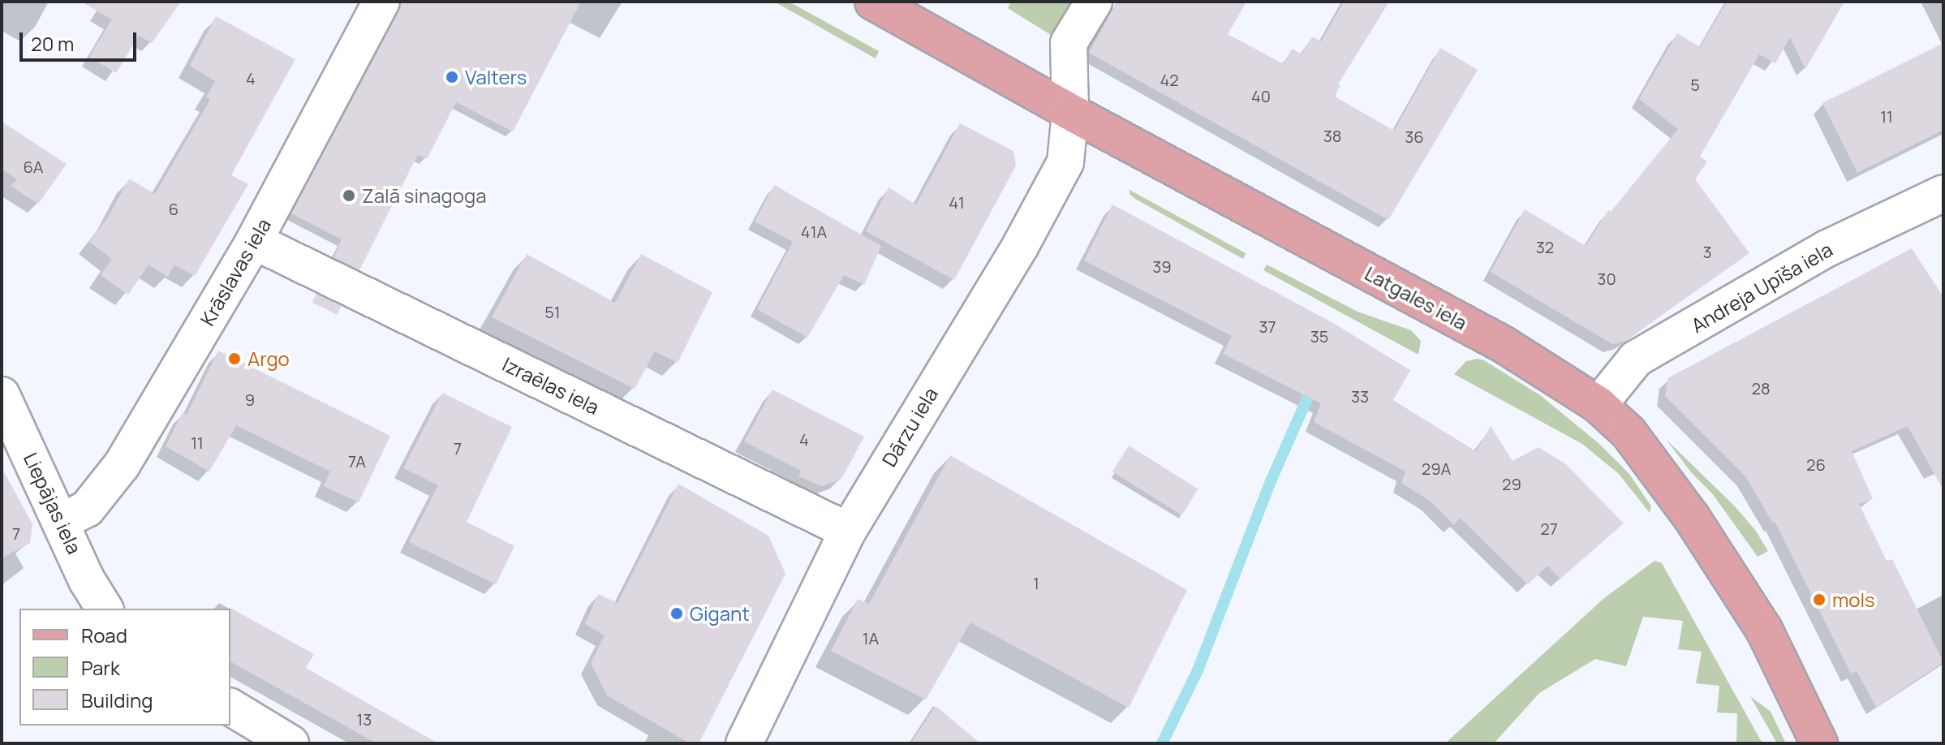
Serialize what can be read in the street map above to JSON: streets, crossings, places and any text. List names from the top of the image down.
{
  "streets": {
    "main road": ["Latgales iela"],
    "street": [
      "Krāslavas iela",
      "Andreja Upīša iela",
      "Izraēlas iela",
      "Dārzu iela",
      "Liepājas iela"
    ]
  },
  "crossings": [
    ["Krāslavas iela", "Izraēlas iela"],
    ["Krāslavas iela", "Liepājas iela"],
    ["Andreja Upīša iela", "Latgales iela"],
    ["Latgales iela", "Dārzu iela"],
    ["Izraēlas iela", "Dārzu iela"]
  ],
  "places": [
    "Valters",
    "Zalā sinagoga",
    "Argo",
    "mols",
    "Gigant"
  ],
  "house_numbers": [
    "4",
    "42",
    "5",
    "40",
    "11",
    "38",
    "36",
    "6A",
    "41",
    "6",
    "41A",
    "32",
    "3",
    "39",
    "30",
    "51",
    "37",
    "35",
    "28",
    "33",
    "9",
    "4",
    "11",
    "7",
    "7A",
    "26",
    "29A",
    "29",
    "27",
    "7",
    "1",
    "1A",
    "13"
  ],
  "legend": ["Road", "Park", "Building"],
  "scale_bar": "20 m"
}
